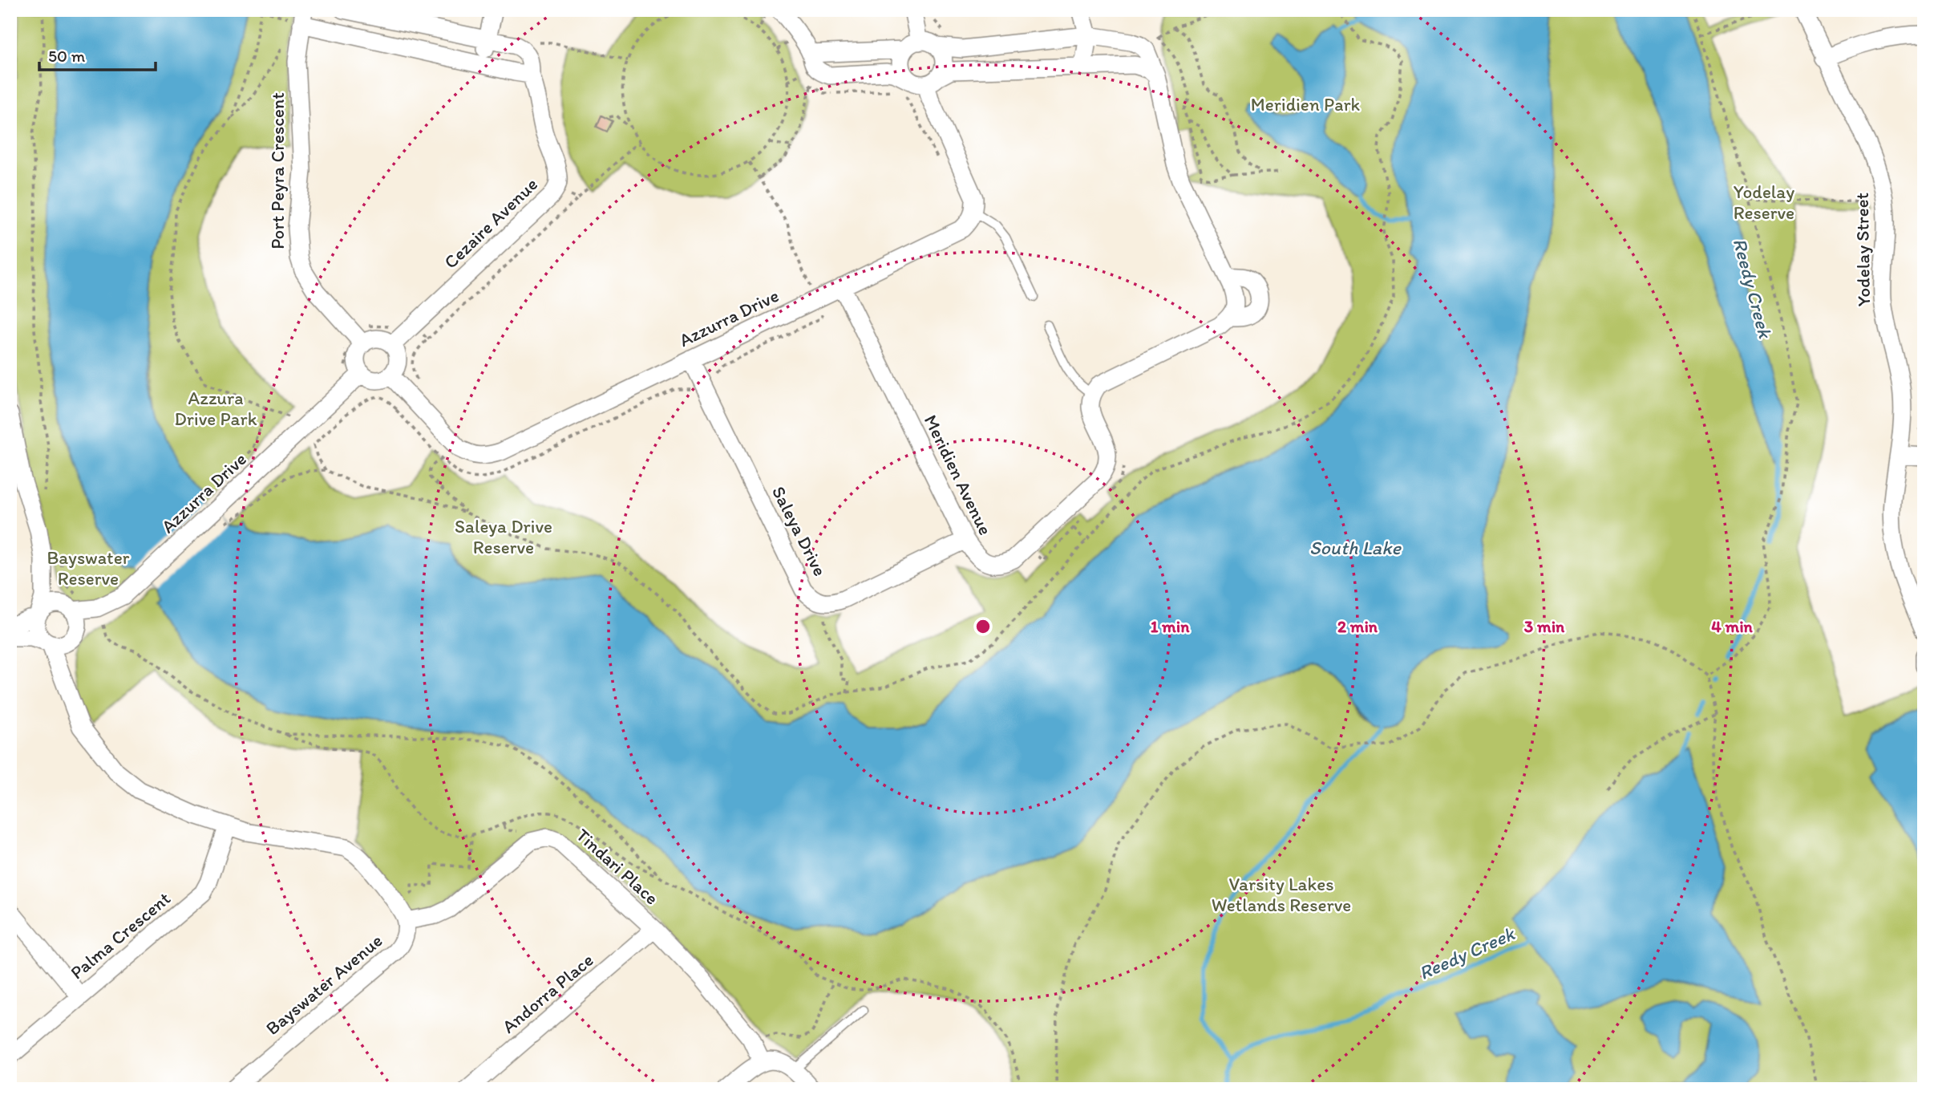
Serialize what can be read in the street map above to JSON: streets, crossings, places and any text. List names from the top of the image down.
{
  "streets": {
    "street": [
      "Port Peyra Crescent",
      "Cezaire Avenue",
      "Yodelay Street",
      "Azzurra Drive",
      "Meridien Avenue",
      "Saleya Drive",
      "Tindari Place",
      "Palma Crescent",
      "Bayswater Avenue",
      "Andorra Place"
    ]
  },
  "crossings": [
    ["Port Peyra Crescent", "Cezaire Avenue"],
    ["Port Peyra Crescent", "Azzurra Drive"],
    ["Cezaire Avenue", "Azzurra Drive"],
    ["Azzurra Drive", "Meridien Avenue"],
    ["Azzurra Drive", "Saleya Drive"],
    ["Meridien Avenue", "Saleya Drive"],
    ["Tindari Place", "Bayswater Avenue"],
    ["Tindari Place", "Andorra Place"]
  ],
  "water": ["Reedy Creek", "South Lake"],
  "parks": [
    "Meridien Park",
    "Yodelay Reserve",
    "Azzura Drive Park",
    "Saleya Drive Reserve",
    "Bayswater Reserve",
    "Varsity Lakes Wetlands Reserve"
  ],
  "scale_bar": "50 m",
  "rings": [
    "1 min",
    "2 min",
    "3 min",
    "4 min"
  ]
}
